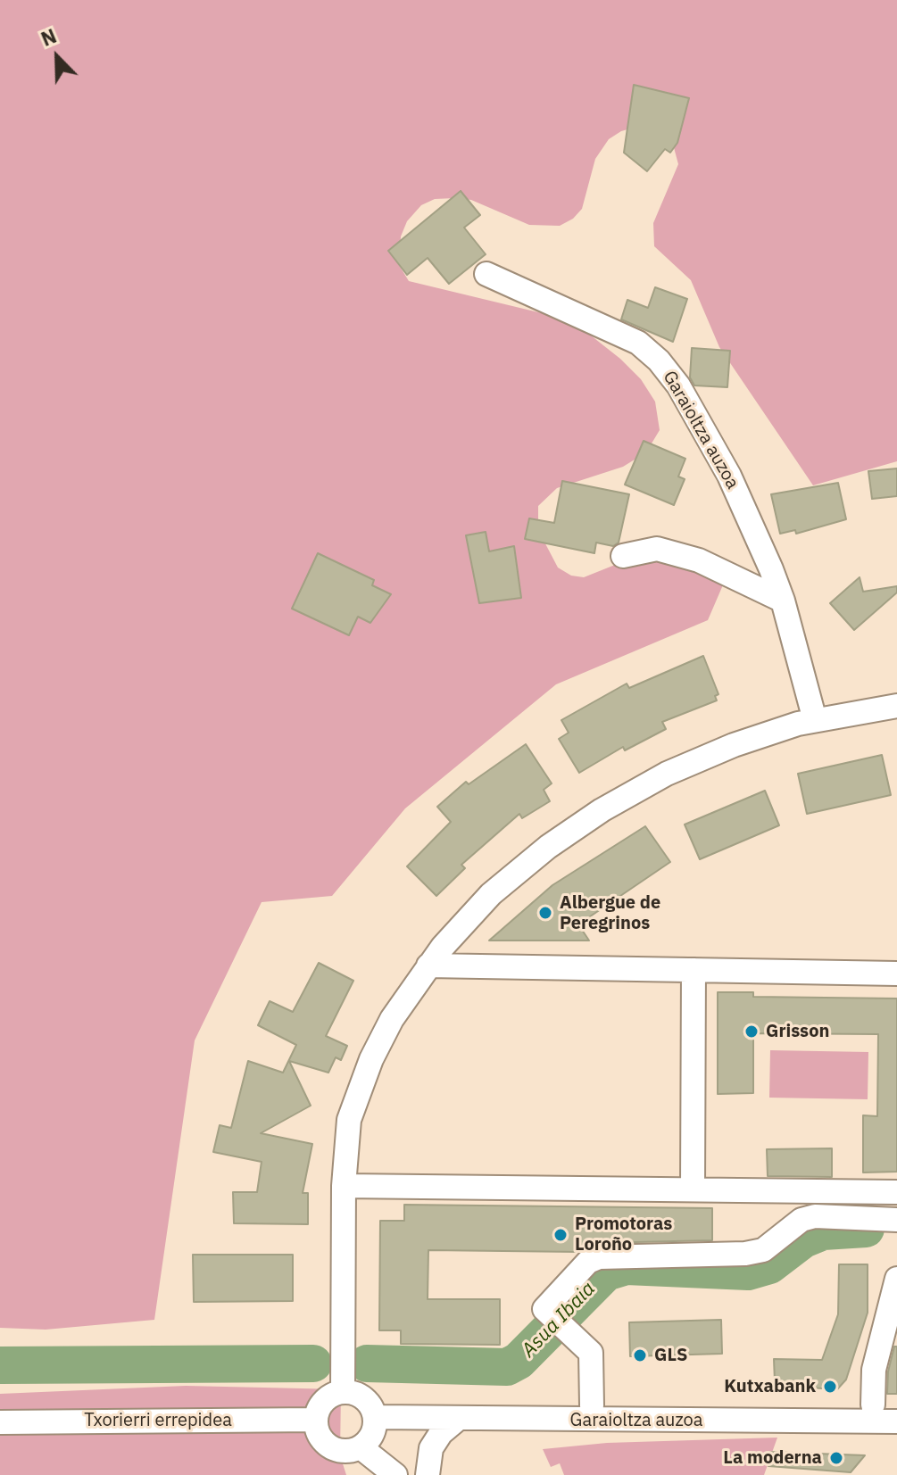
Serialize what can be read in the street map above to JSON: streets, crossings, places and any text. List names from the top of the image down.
{
  "streets": {
    "street": ["Garaioltza auzoa", "Txorierri errepidea"]
  },
  "crossings": [
    ["Garaioltza auzoa", "Txorierri errepidea"]
  ],
  "water": ["Asua Ibaia"],
  "places": [
    "Albergue de Peregrinos",
    "Grisson",
    "Promotoras Loroño",
    "GLS",
    "Kutxabank",
    "La moderna"
  ],
  "north": "top left"
}
